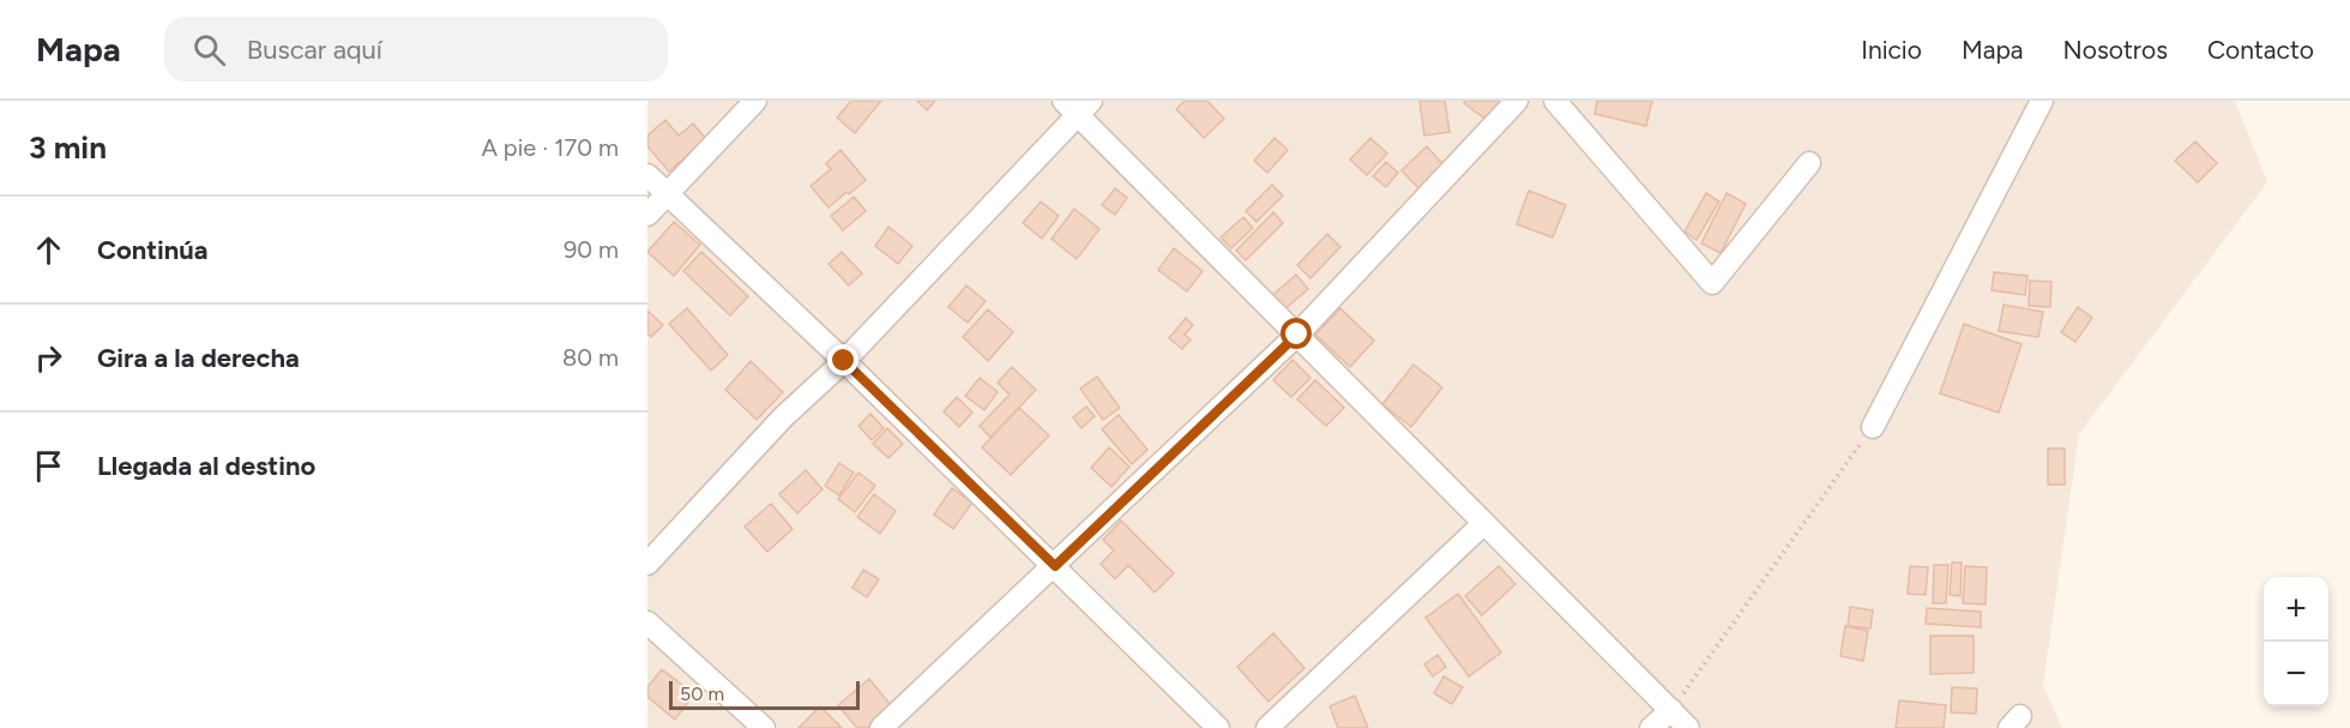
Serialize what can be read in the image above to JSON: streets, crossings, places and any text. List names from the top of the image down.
{
  "scale_bar": "50 m",
  "page": {
    "header": "Mapa",
    "search": "Buscar aquí",
    "nav": [
      "Inicio",
      "Mapa",
      "Nosotros",
      "Contacto"
    ],
    "heading": ["3 min", "A pie · 170 m"],
    "list": [
      ["Continúa", "90 m"],
      ["Gira a la derecha", "80 m"],
      "Llegada al destino"
    ],
    "map_buttons": ["+", "−"],
    "scale": "50 m"
  }
}
